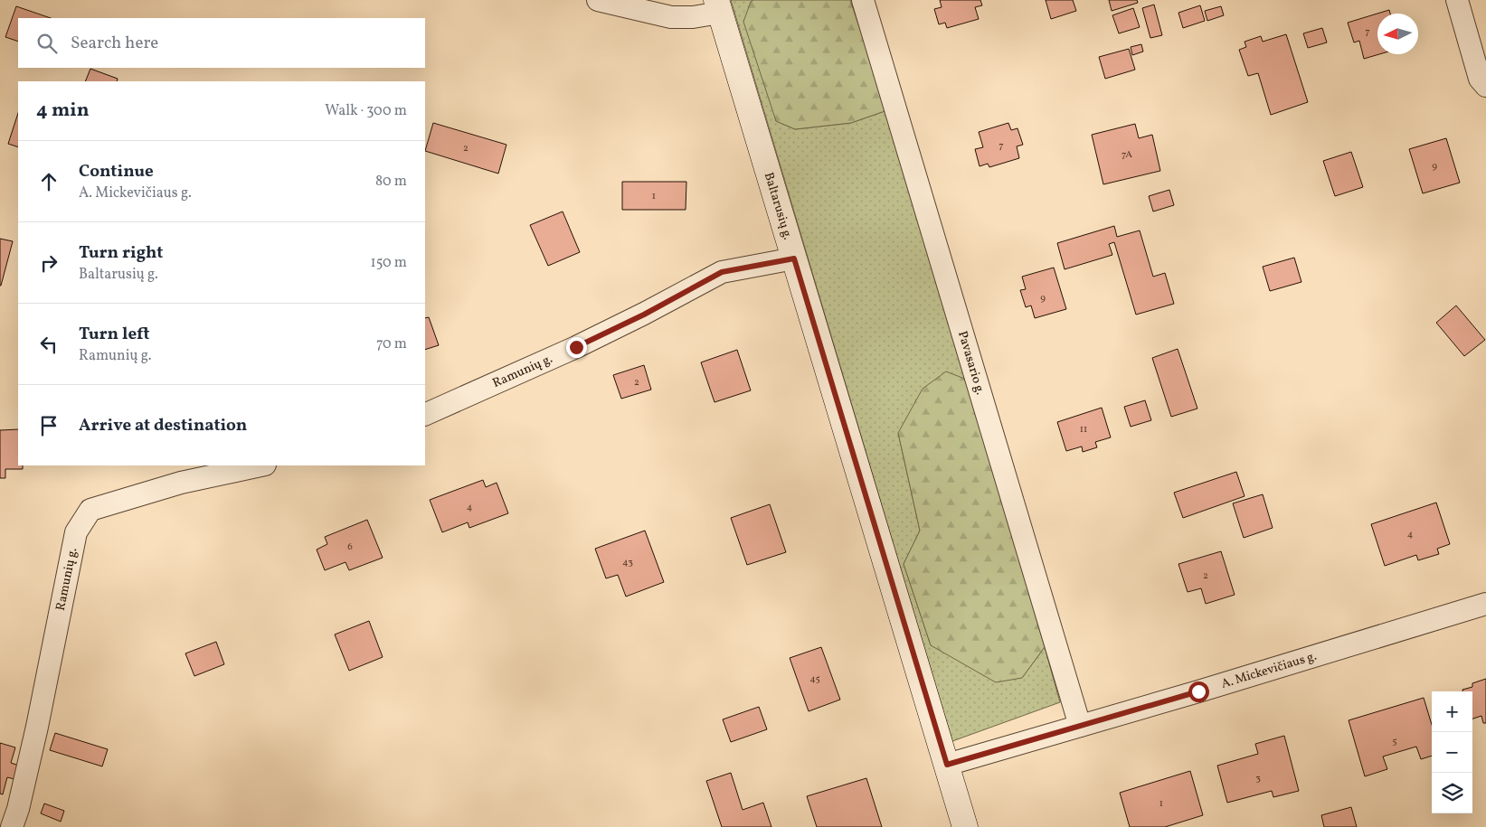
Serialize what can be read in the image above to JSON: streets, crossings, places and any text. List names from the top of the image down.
{
  "streets": {
    "main road": ["Baltarusių g."],
    "street": ["Pavasario g.", "Ramunių g.", "A. Mickevičiaus g."]
  },
  "crossings": [
    ["Baltarusių g.", "Ramunių g."],
    ["Baltarusių g.", "A. Mickevičiaus g."],
    ["Pavasario g.", "A. Mickevičiaus g."]
  ],
  "house_numbers": [
    "7",
    "7",
    "2",
    "7A",
    "9",
    "1",
    "9",
    "2",
    "11",
    "4",
    "4",
    "6",
    "43",
    "2",
    "45",
    "5",
    "3",
    "1"
  ],
  "north": "left",
  "page": {
    "search": "Search here",
    "heading": ["4 min", "Walk · 300 m"],
    "list": [
      ["Continue", "A. Mickevičiaus g.", "80 m"],
      ["Turn right", "Baltarusių g.", "150 m"],
      ["Turn left", "Ramunių g.", "70 m"],
      "Arrive at destination"
    ],
    "map_buttons": ["+", "−"]
  }
}
